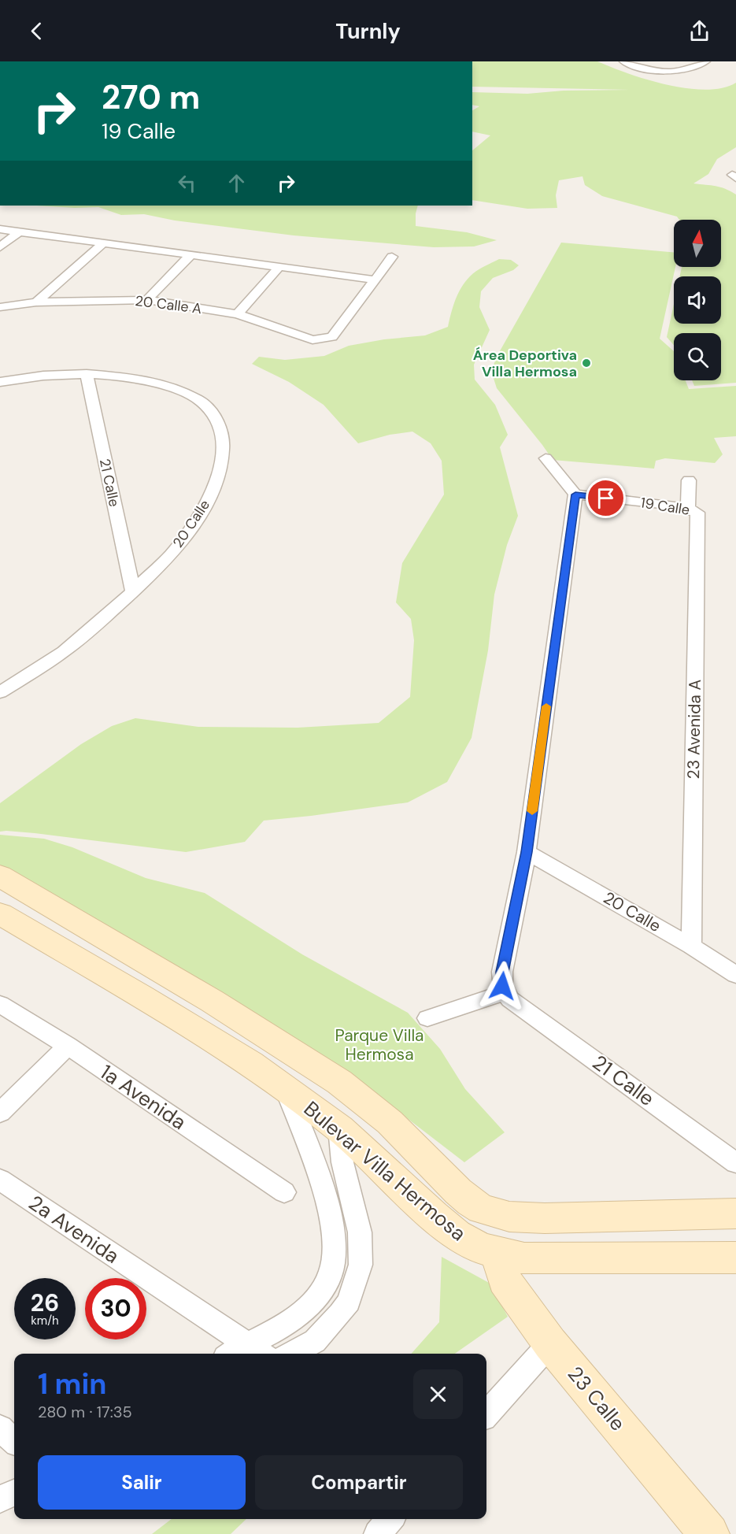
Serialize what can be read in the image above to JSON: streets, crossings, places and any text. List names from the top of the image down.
{
  "streets": {
    "main road": ["Bulevar Villa Hermosa", "23 Calle"],
    "street": [
      "20 Calle A",
      "21 Calle",
      "19 Calle",
      "20 Calle",
      "23 Avenida A",
      "1a Avenida",
      "2a Avenida"
    ]
  },
  "crossings": [
    ["21 Calle", "20 Calle"],
    ["19 Calle", "23 Avenida A"],
    ["20 Calle", "23 Avenida A"],
    ["Bulevar Villa Hermosa", "23 Calle"]
  ],
  "parks": ["Parque Villa Hermosa"],
  "places": ["Área Deportiva Villa Hermosa"],
  "north": "top",
  "page": {
    "header": "Turnly",
    "turn": ["270 m", "19 Calle"],
    "speed": "26 km/h",
    "limit": "30",
    "heading": ["1 min", "280 m · 17:35"],
    "buttons": ["Salir", "Compartir"]
  }
}
